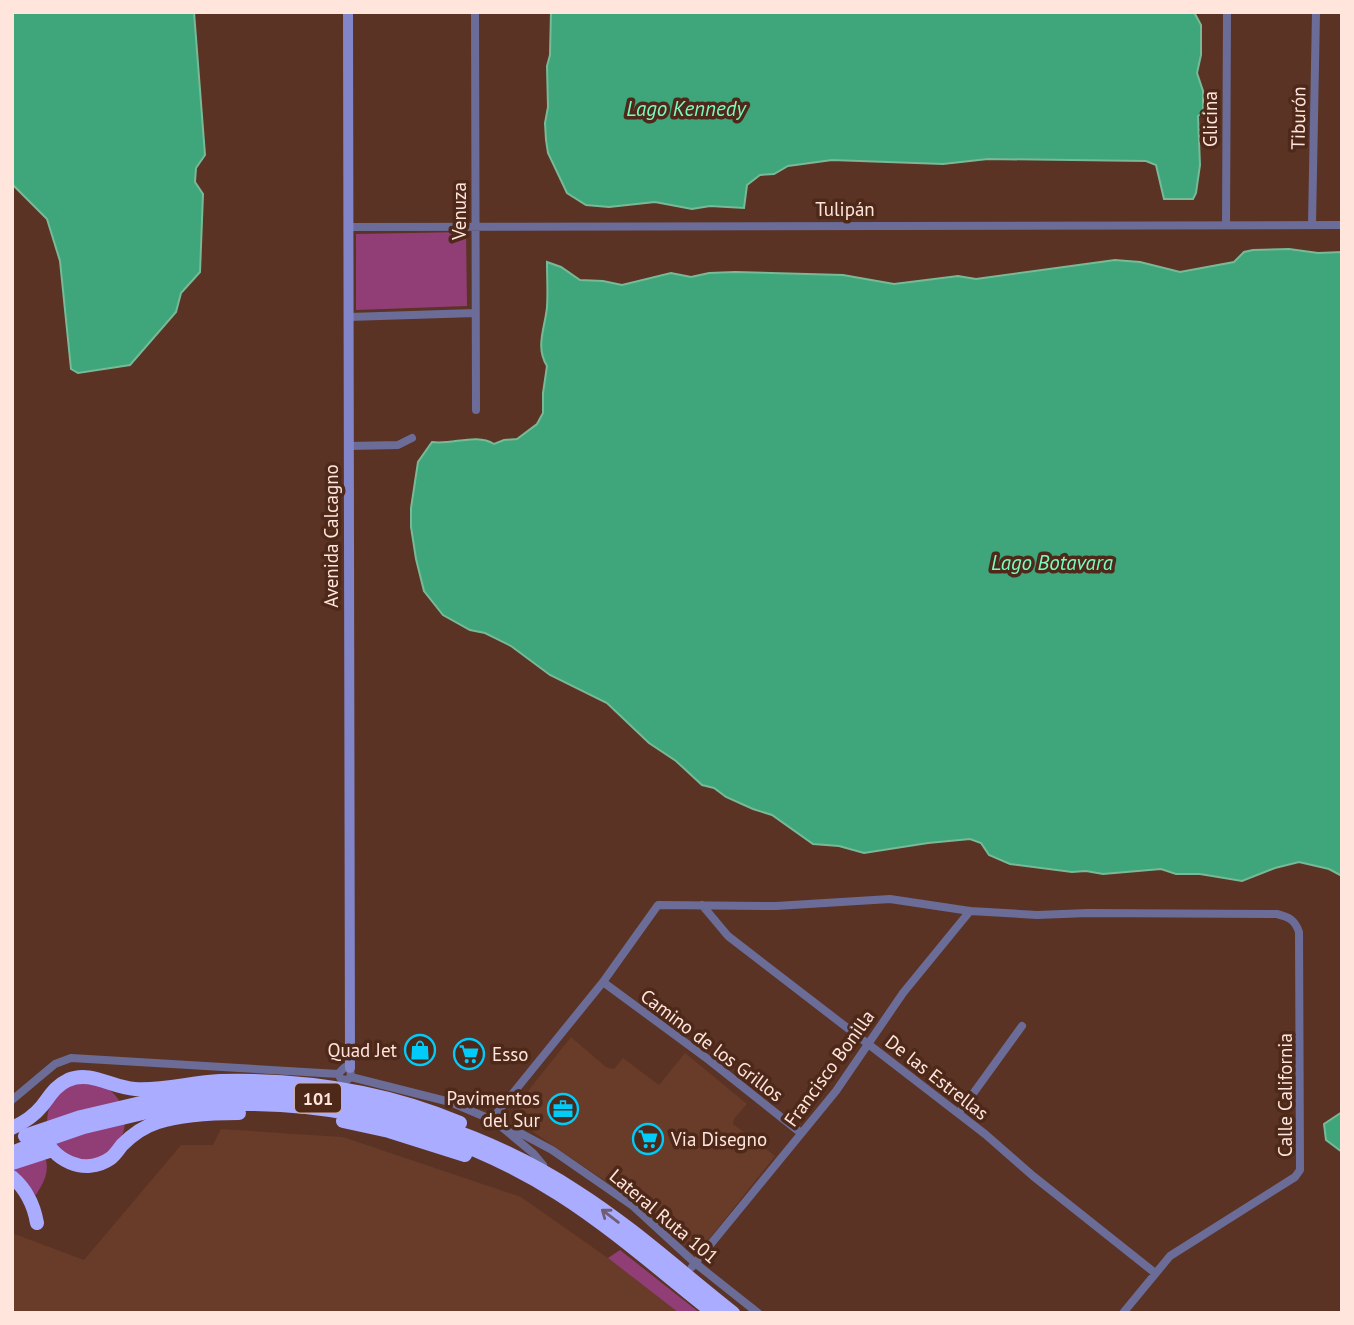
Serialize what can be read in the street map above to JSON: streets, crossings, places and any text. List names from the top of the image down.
{
  "streets": {
    "highway": ["101"],
    "street": [
      "Tiburón",
      "Glicina",
      "Tulipán",
      "Venuza",
      "Avenida Calcagno",
      "Camino de los Grillos",
      "Francisco Bonilla",
      "De las Estrellas",
      "Calle California",
      "Lateral Ruta 101"
    ]
  },
  "crossings": [
    ["Tiburón", "Tulipán"],
    ["Glicina", "Tulipán"],
    ["Tulipán", "Venuza"],
    ["Tulipán", "Avenida Calcagno"],
    ["Avenida Calcagno", "Lateral Ruta 101"],
    ["Camino de los Grillos", "Francisco Bonilla"],
    ["Francisco Bonilla", "De las Estrellas"],
    ["Francisco Bonilla", "Calle California"],
    ["Francisco Bonilla", "101"],
    ["Francisco Bonilla", "Lateral Ruta 101"],
    ["De las Estrellas", "Calle California"],
    ["101", "Lateral Ruta 101"]
  ],
  "water": ["Lago Kennedy", "Lago Botavara"],
  "places": {
    "shop": ["Quad Jet"],
    "supermarket": ["Esso", "Via Disegno"],
    "office": ["Pavimentos del Sur"]
  }
}
